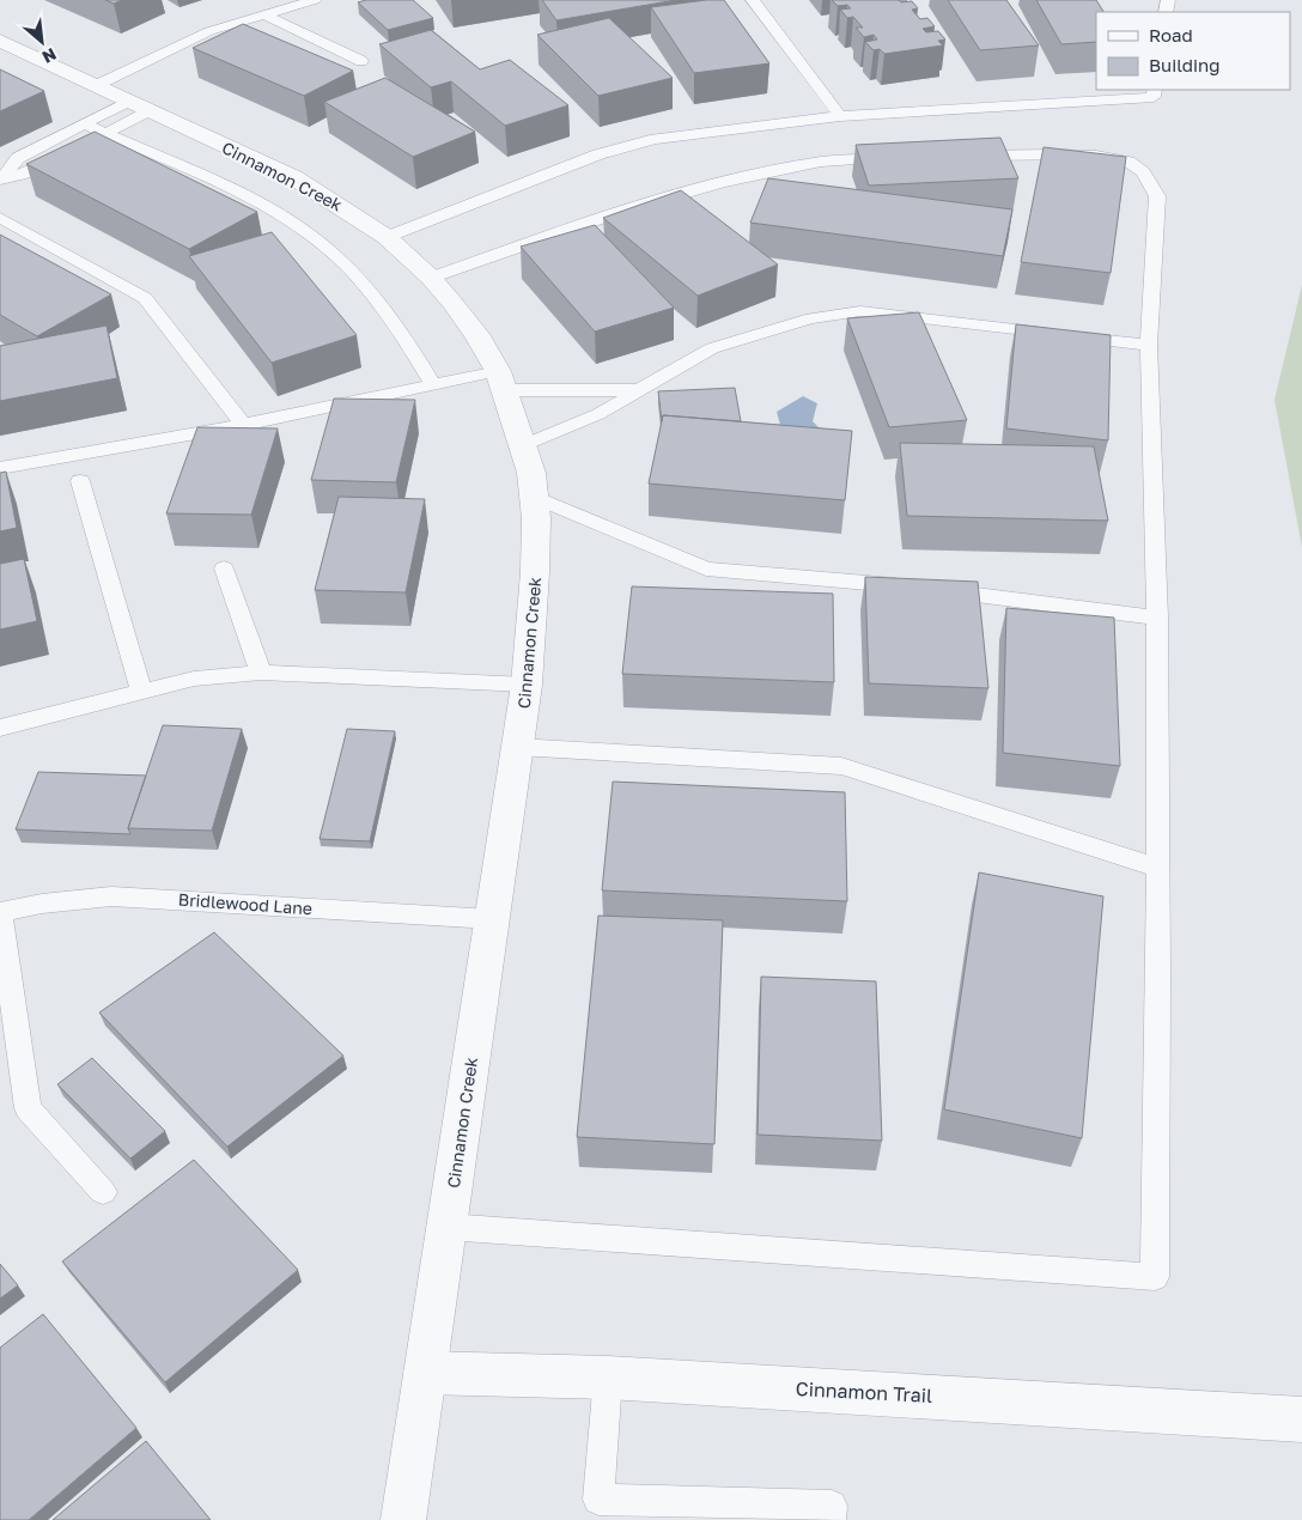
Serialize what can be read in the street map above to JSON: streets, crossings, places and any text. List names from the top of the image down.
{
  "streets": {
    "street": ["Cinnamon Creek", "Cinnamon Trail"],
    "lane": ["Bridlewood Lane"]
  },
  "crossings": [
    ["Cinnamon Creek", "Bridlewood Lane"],
    ["Cinnamon Creek", "Cinnamon Trail"]
  ],
  "legend": ["Road", "Building"],
  "north": "bottom right"
}
